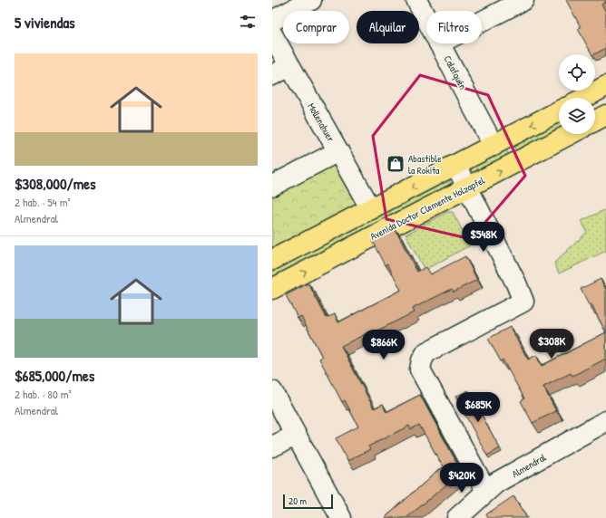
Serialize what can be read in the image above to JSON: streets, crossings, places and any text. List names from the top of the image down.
{
  "streets": {
    "main road": ["Avenida Doctor Clemente Holzapfel"],
    "street": ["Calafquén", "Mollenahuer", "Almendral"]
  },
  "places": {
    "shop": ["Abastible la Rokita"]
  },
  "scale_bar": "20 m",
  "page": {
    "heading": "5 viviendas",
    "chip": ["Comprar", "Alquilar", "Filtros"],
    "list": [
      {
        "name": "$308,000/mes",
        "note": "2 hab. · 54 m² · Almendral"
      },
      {
        "name": "$685,000/mes",
        "note": "2 hab. · 80 m² · Almendral"
      }
    ],
    "price": [
      "$548K",
      "$308K",
      "$866K",
      "$685K",
      "$420K"
    ],
    "scale": "20 m"
  }
}
